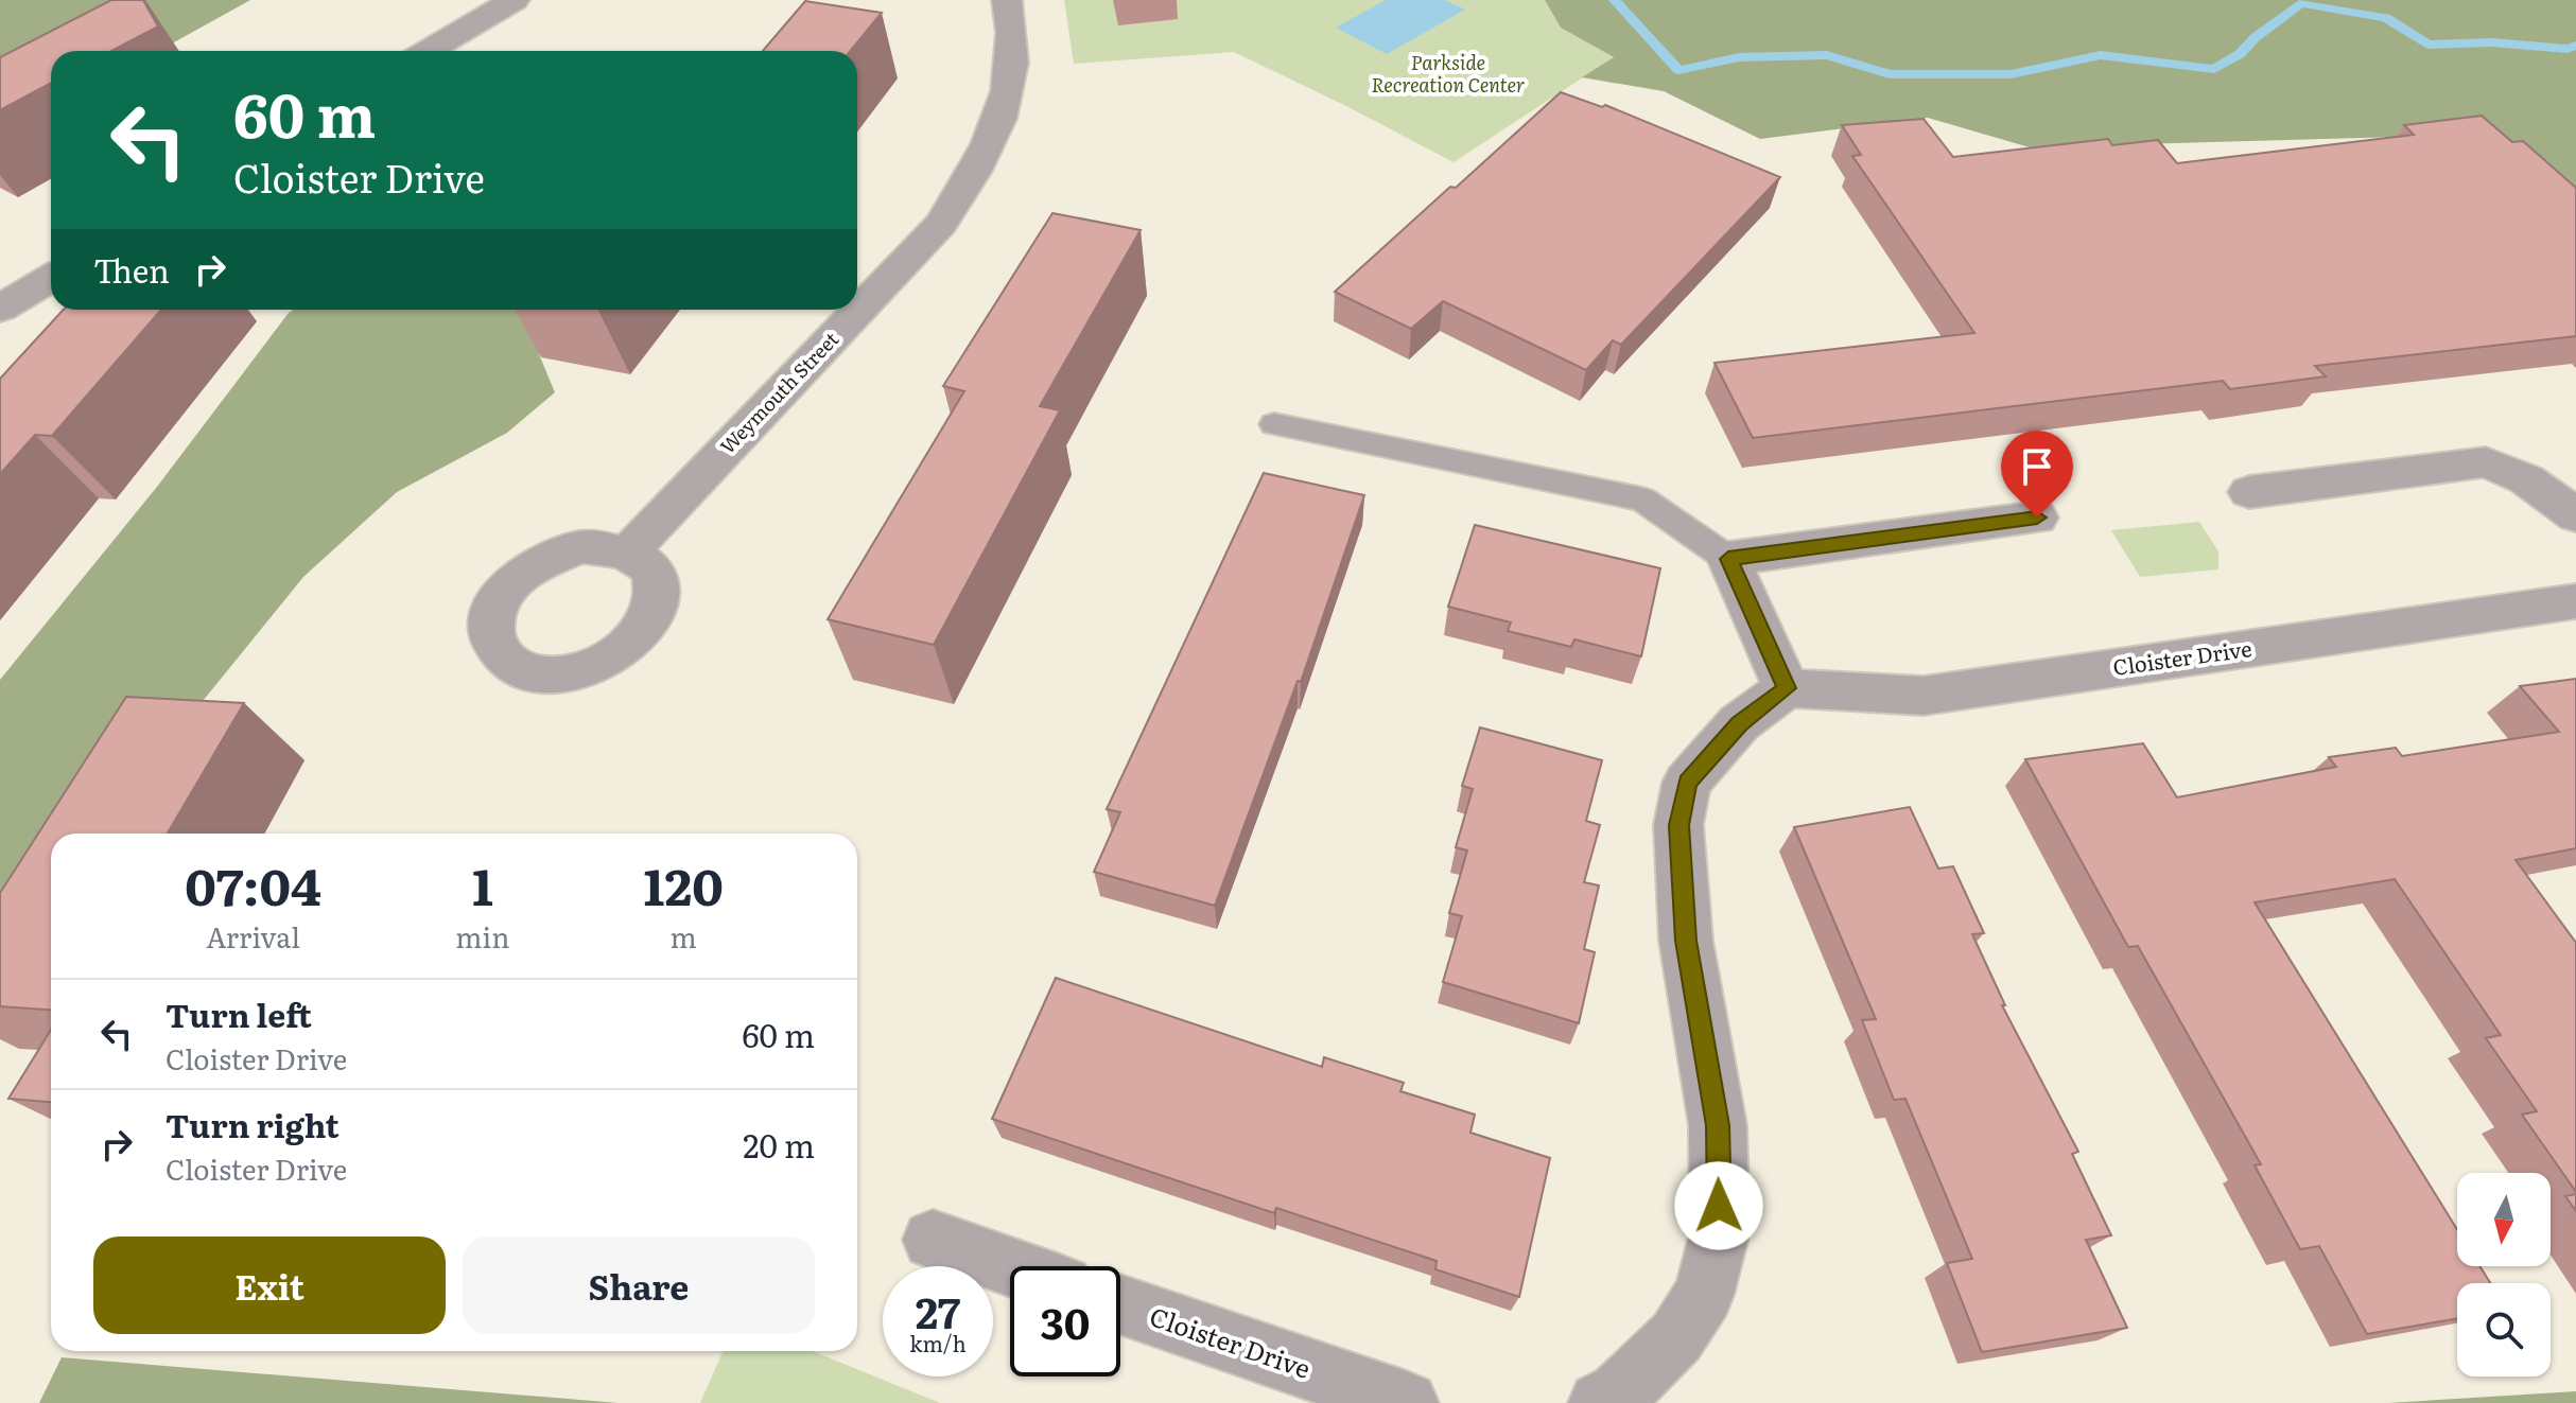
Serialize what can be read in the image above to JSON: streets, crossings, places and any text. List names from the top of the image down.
{
  "streets": {
    "street": ["Weymouth Street", "Cloister Drive"]
  },
  "parks": ["Parkside Recreation Center"],
  "north": "bottom",
  "page": {
    "turn": ["60 m", "Cloister Drive"],
    "then": "Then",
    "eta": [
      "07:04",
      "Arrival",
      "1",
      "min",
      "120",
      "m"
    ],
    "list": [
      {
        "name": "Turn left",
        "note": "Cloister Drive",
        "value": "60 m"
      },
      {
        "name": "Turn right",
        "note": "Cloister Drive",
        "value": "20 m"
      }
    ],
    "buttons": ["Exit", "Share"],
    "speed": "27 km/h",
    "limit": "30"
  }
}
